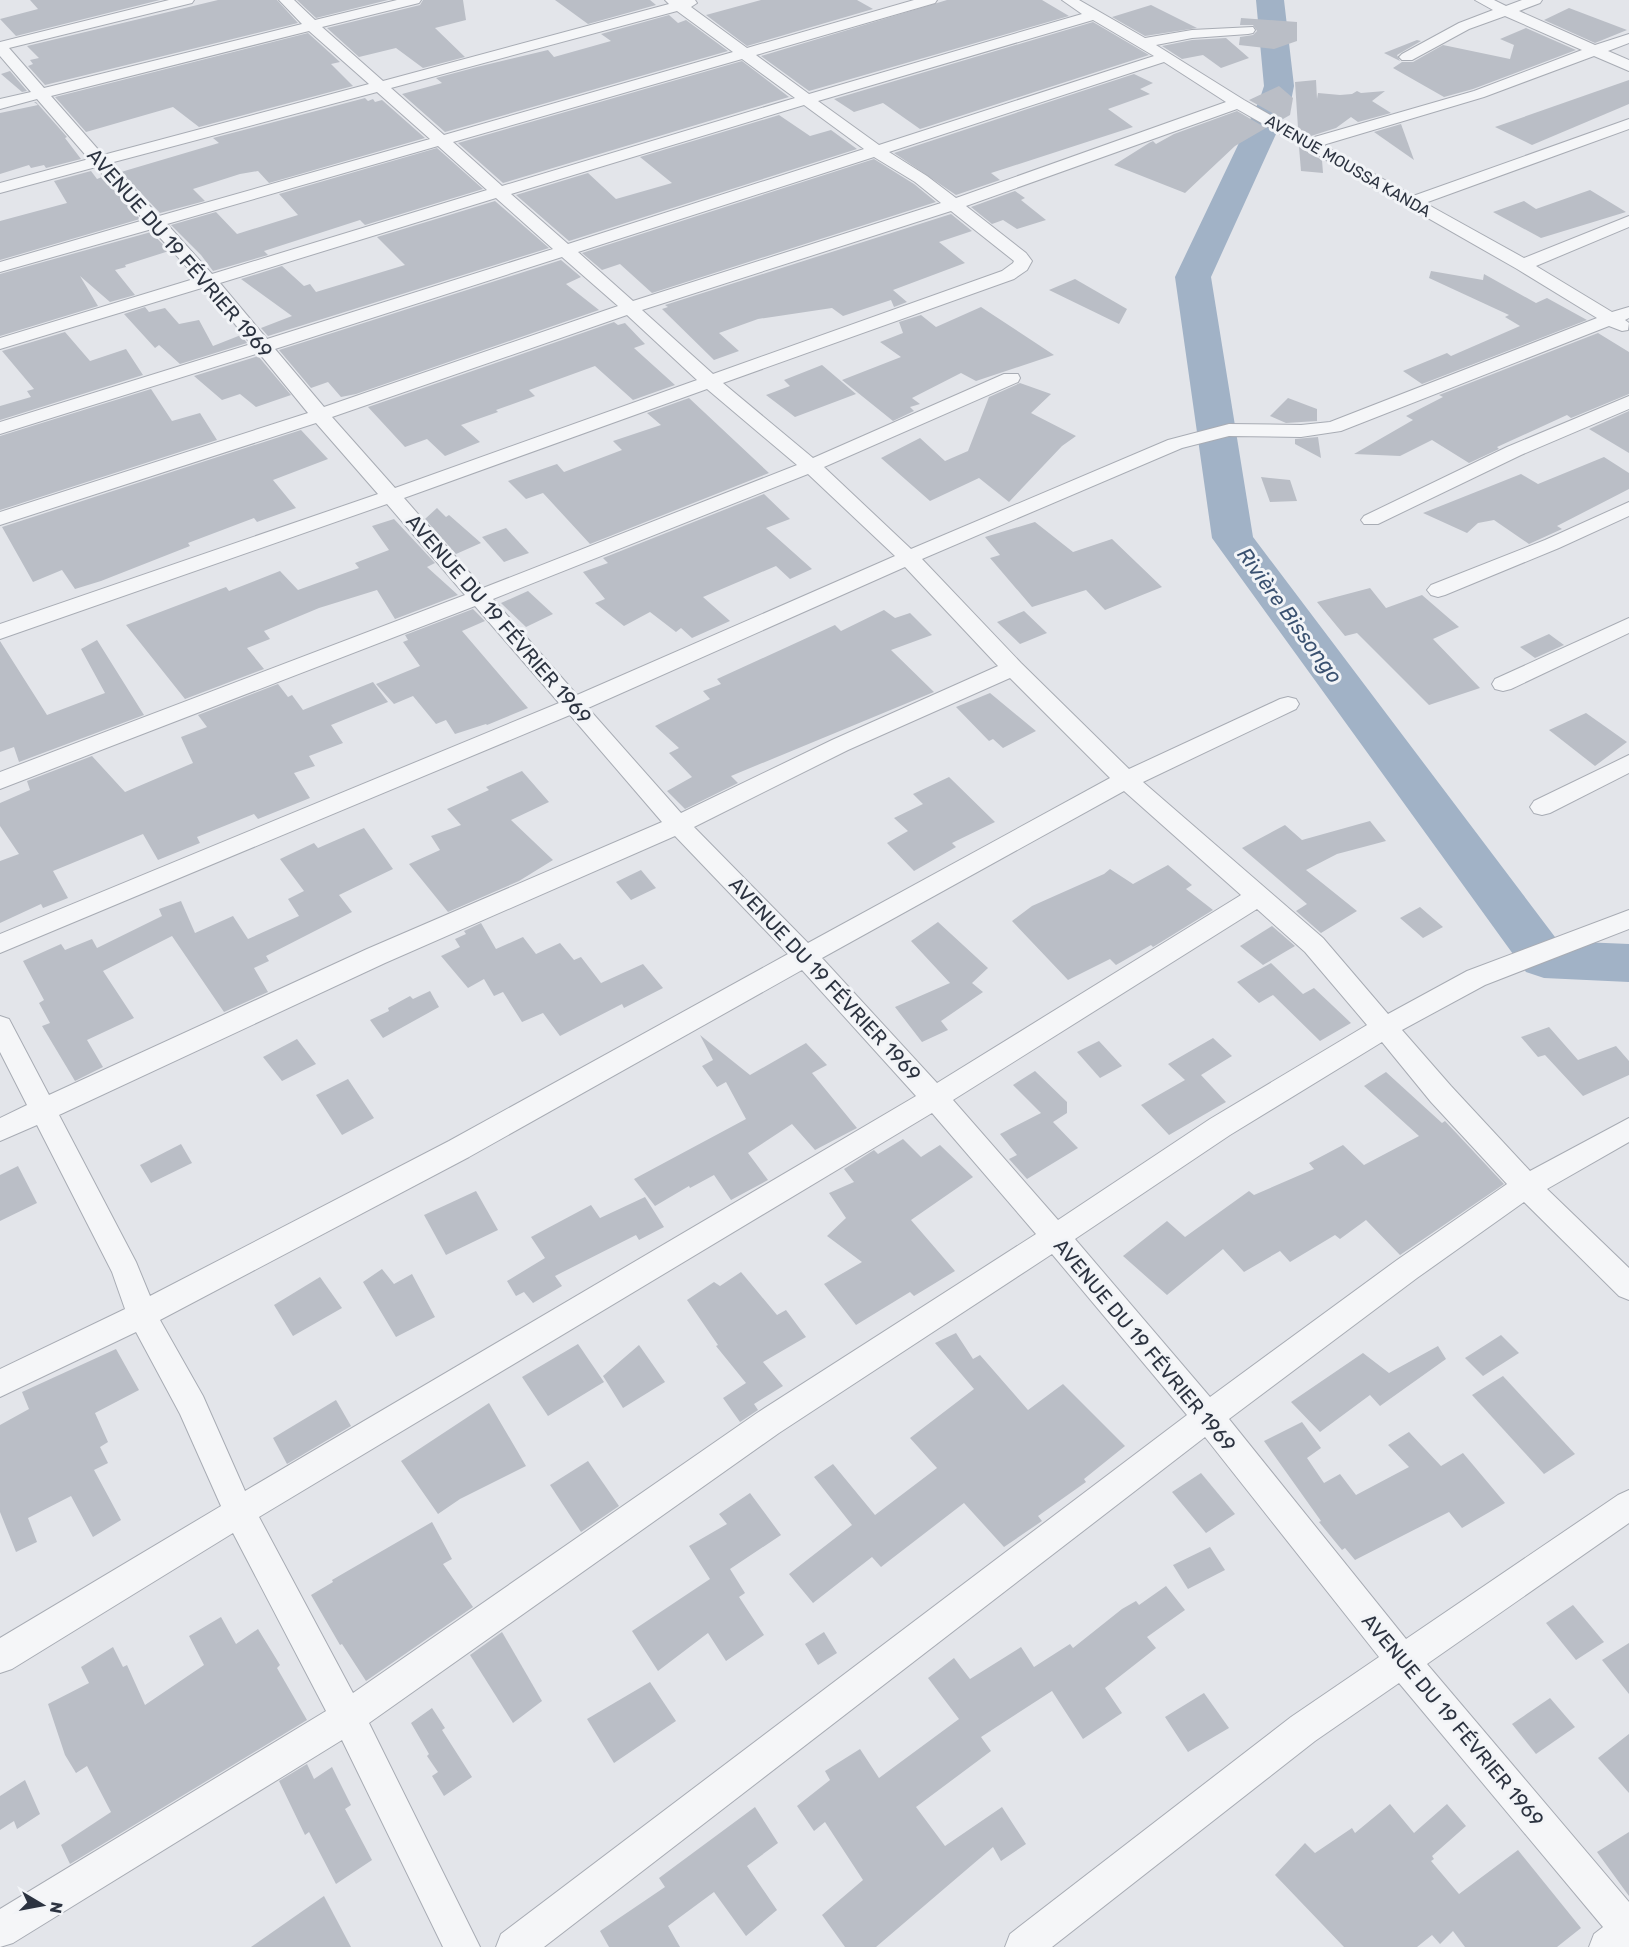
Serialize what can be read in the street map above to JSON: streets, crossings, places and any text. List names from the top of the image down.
{
  "streets": {
    "street": ["AVENUE MOUSSA KANDA", "AVENUE DU 19 FÉVRIER 1969"]
  },
  "water": ["Rivière Bissongo"],
  "north": "right"
}
